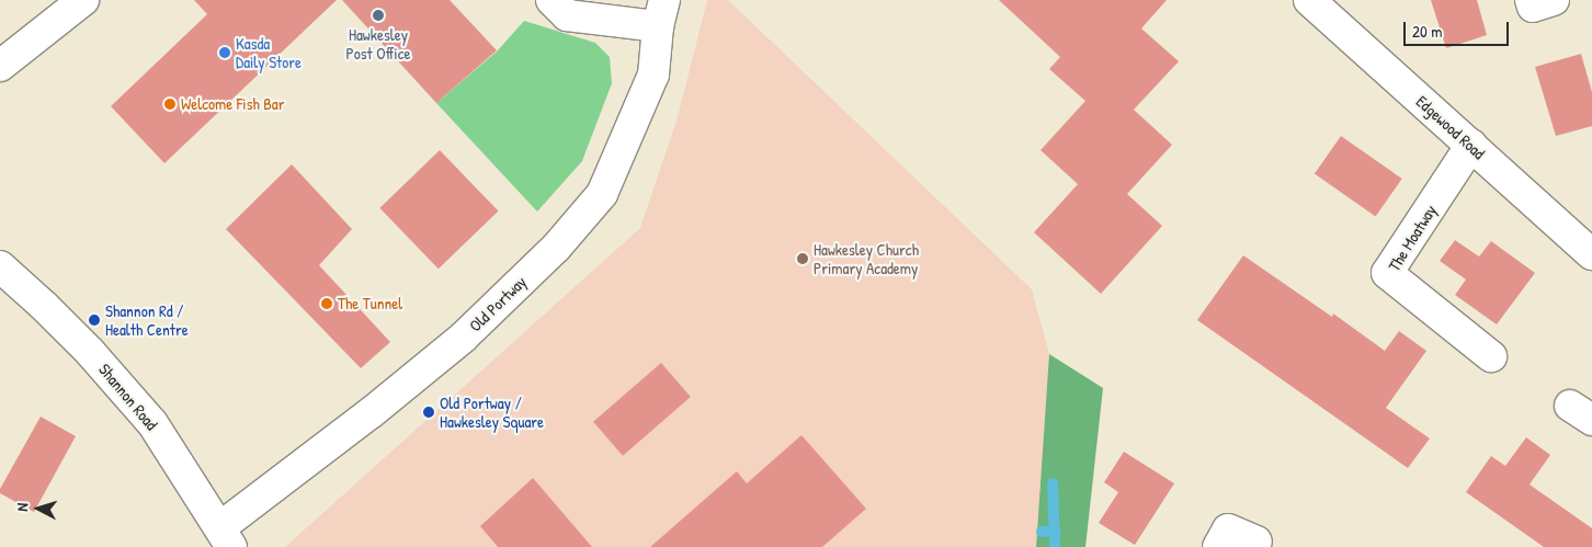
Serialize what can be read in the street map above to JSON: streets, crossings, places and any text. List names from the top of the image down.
{
  "streets": {
    "street": [
      "Edgewood Road",
      "The Moatway",
      "Old Portway",
      "Shannon Road"
    ]
  },
  "crossings": [
    ["Edgewood Road", "The Moatway"],
    ["Old Portway", "Shannon Road"]
  ],
  "places": [
    "Hawkesley Post Office",
    "Kasda Daily Store",
    "Welcome Fish Bar",
    "Hawkesley Church Primary Academy",
    "The Tunnel",
    "Shannon Rd / Health Centre",
    "Old Portway / Hawkesley Square"
  ],
  "scale_bar": "20 m",
  "north": "left"
}
